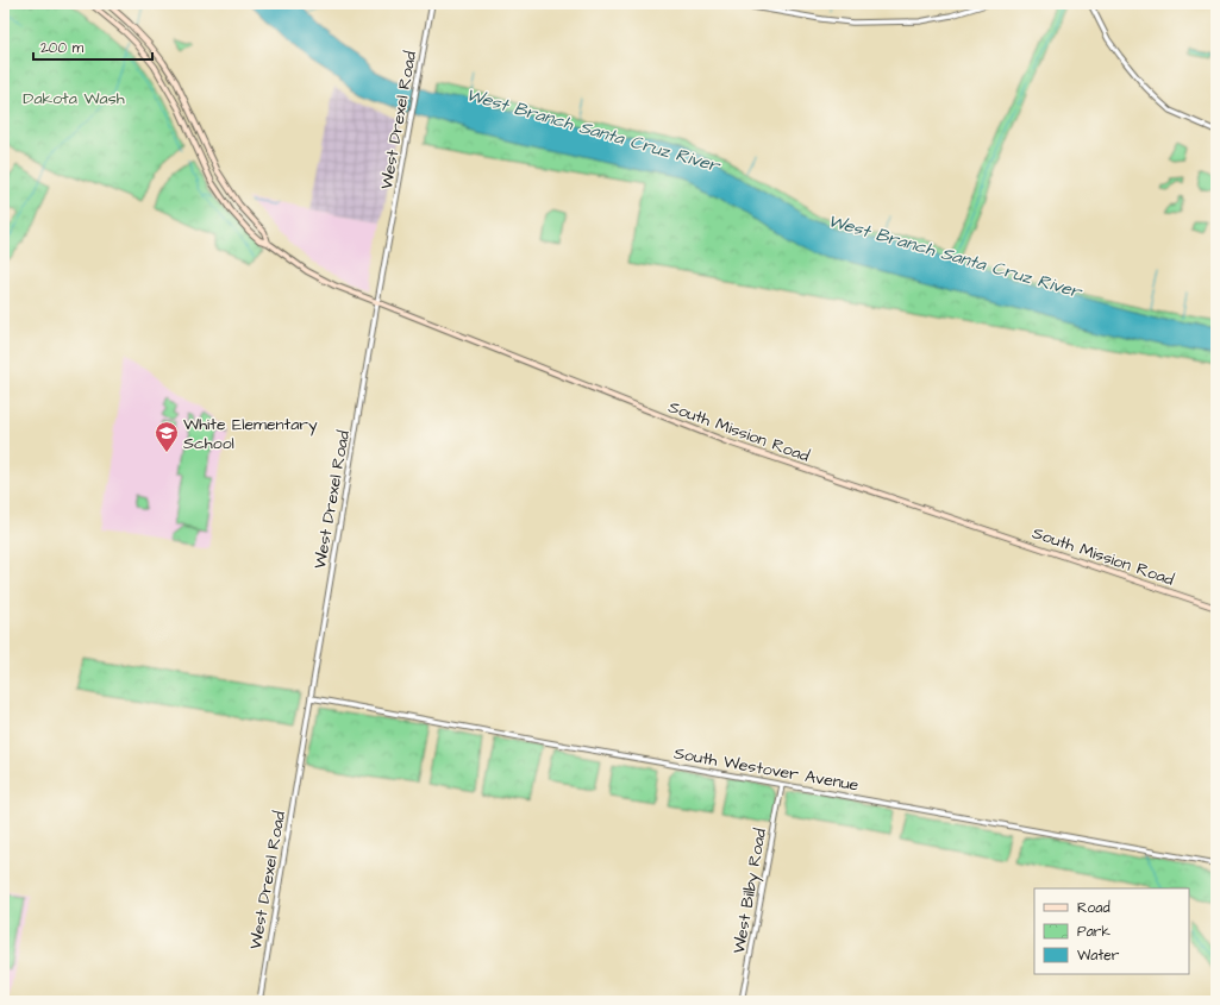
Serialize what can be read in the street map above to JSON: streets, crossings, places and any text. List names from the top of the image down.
{
  "streets": {
    "main road": ["South Mission Road"],
    "street": ["West Drexel Road", "South Westover Avenue", "West Bilby Road"]
  },
  "crossings": [
    ["West Drexel Road", "South Mission Road"],
    ["West Drexel Road", "South Westover Avenue"],
    ["South Westover Avenue", "West Bilby Road"]
  ],
  "water": ["West Branch Santa Cruz River"],
  "parks": ["Dakota Wash"],
  "places": {
    "school or university": ["White Elementary School"]
  },
  "legend": ["Road", "Park", "Water"],
  "scale_bar": "200 m"
}
